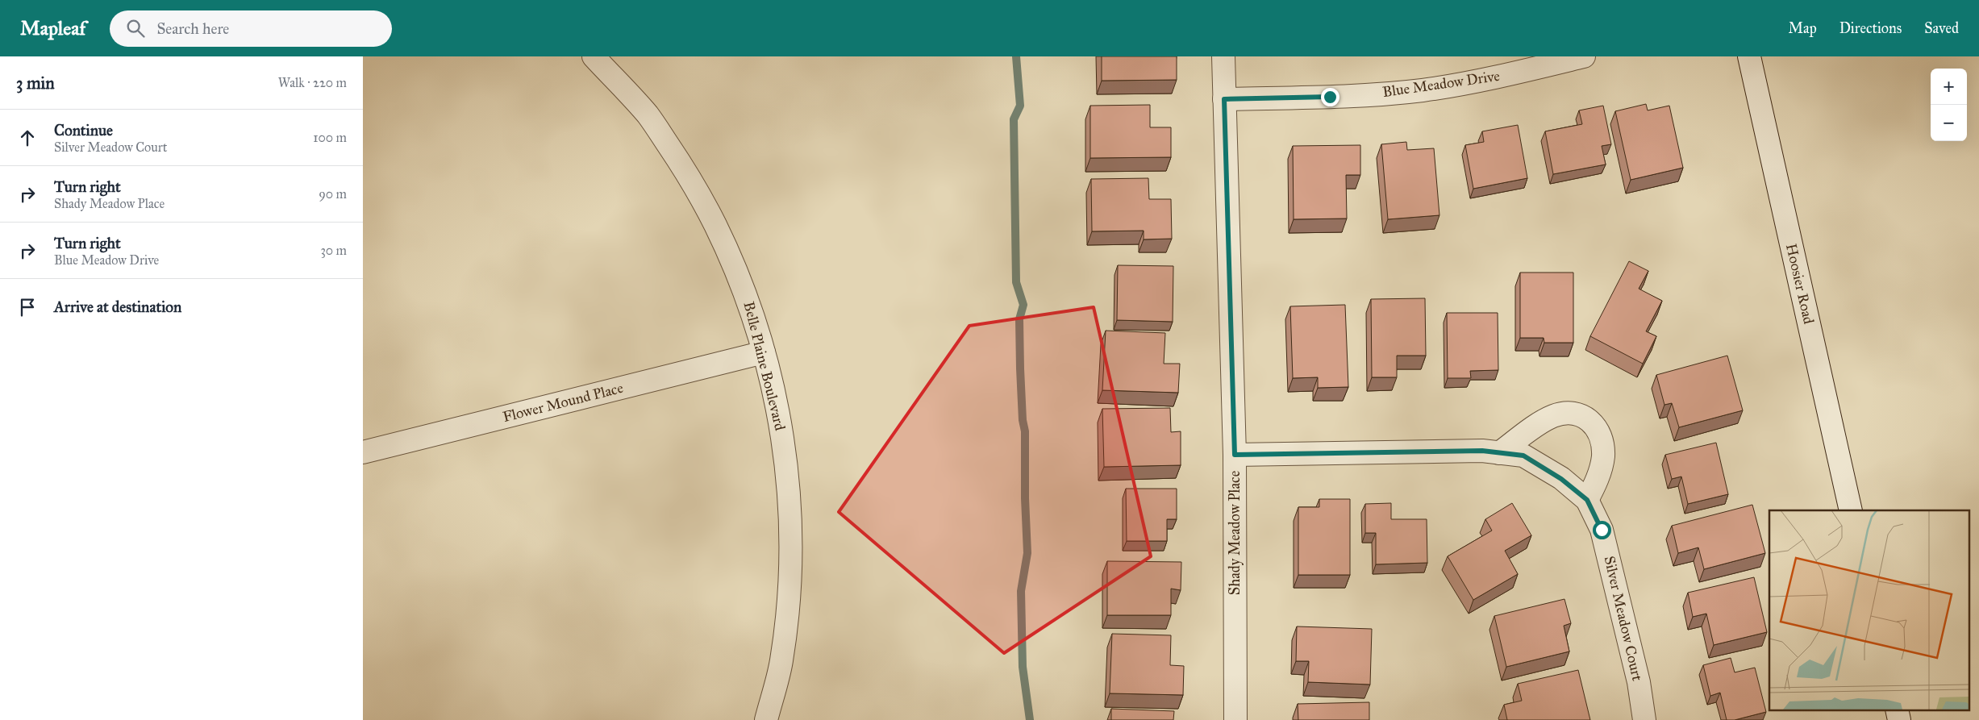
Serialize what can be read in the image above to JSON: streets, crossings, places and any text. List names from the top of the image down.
{
  "streets": {
    "street": [
      "Blue Meadow Drive",
      "Hoosier Road",
      "Belle Plaine Boulevard",
      "Flower Mound Place",
      "Shady Meadow Place",
      "Silver Meadow Court"
    ]
  },
  "crossings": [
    ["Blue Meadow Drive", "Shady Meadow Place"],
    ["Belle Plaine Boulevard", "Flower Mound Place"],
    ["Shady Meadow Place", "Silver Meadow Court"]
  ],
  "page": {
    "header": "Mapleaf",
    "search": "Search here",
    "nav": ["Map", "Directions", "Saved"],
    "heading": ["3 min", "Walk · 220 m"],
    "map_buttons": ["+", "−"],
    "list": [
      ["Continue", "Silver Meadow Court", "100 m"],
      ["Turn right", "Shady Meadow Place", "90 m"],
      ["Turn right", "Blue Meadow Drive", "30 m"],
      "Arrive at destination"
    ]
  }
}
